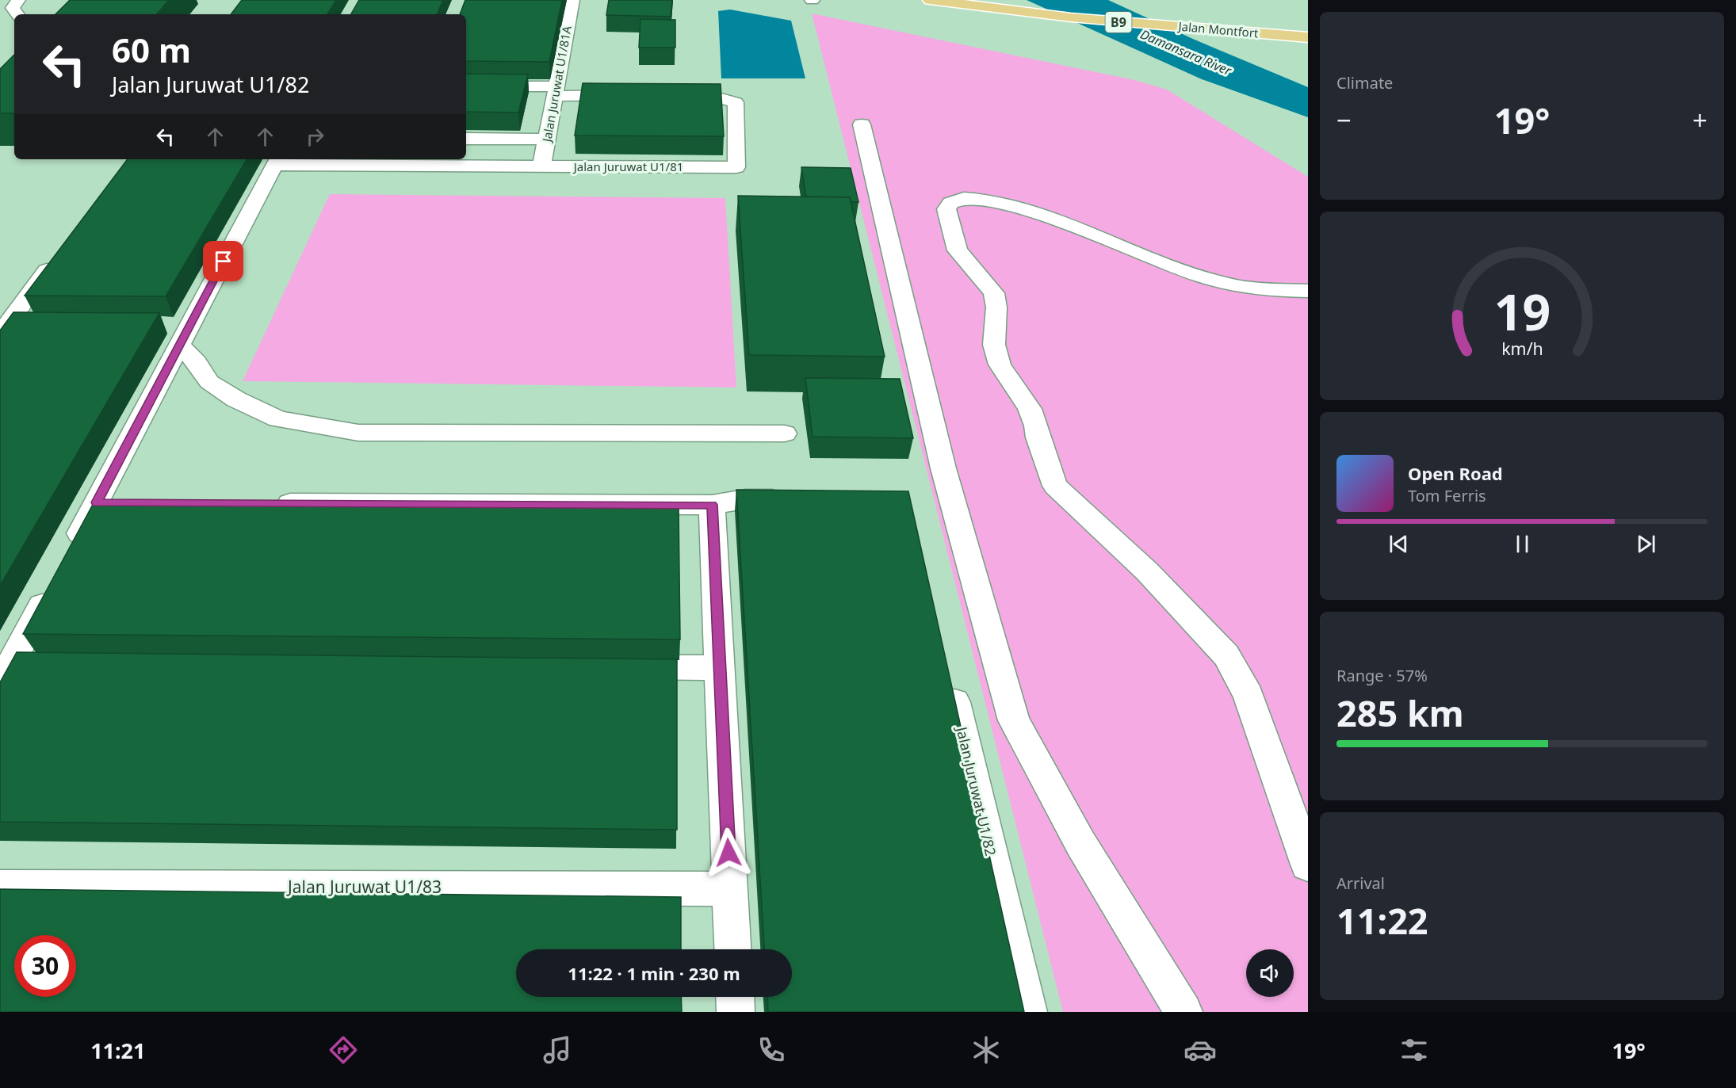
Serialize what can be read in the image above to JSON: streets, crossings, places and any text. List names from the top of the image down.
{
  "streets": {
    "main road": ["B9", "Jalan Montfort"],
    "street": [
      "Jalan Juruwat U1/81A",
      "Jalan Juruwat U1/81",
      "Jalan Juruwat U1/82",
      "Jalan Juruwat U1/83"
    ]
  },
  "crossings": [
    ["Jalan Juruwat U1/81A", "Jalan Juruwat U1/81"]
  ],
  "water": ["Damansara River"],
  "page": {
    "tile": [
      "Climate",
      ["Range · 57%", "285 km"],
      ["Arrival", "11:22"]
    ],
    "turn": ["60 m", "Jalan Juruwat U1/82"],
    "heat": ["−", "19°", "+"],
    "song": ["Open Road", "Tom Ferris"],
    "limit": "30",
    "trip": "11:22 · 1 min · 230 m",
    "tabs": ["11:21", "19°"],
    "gauge": ["19", "km/h"]
  }
}
